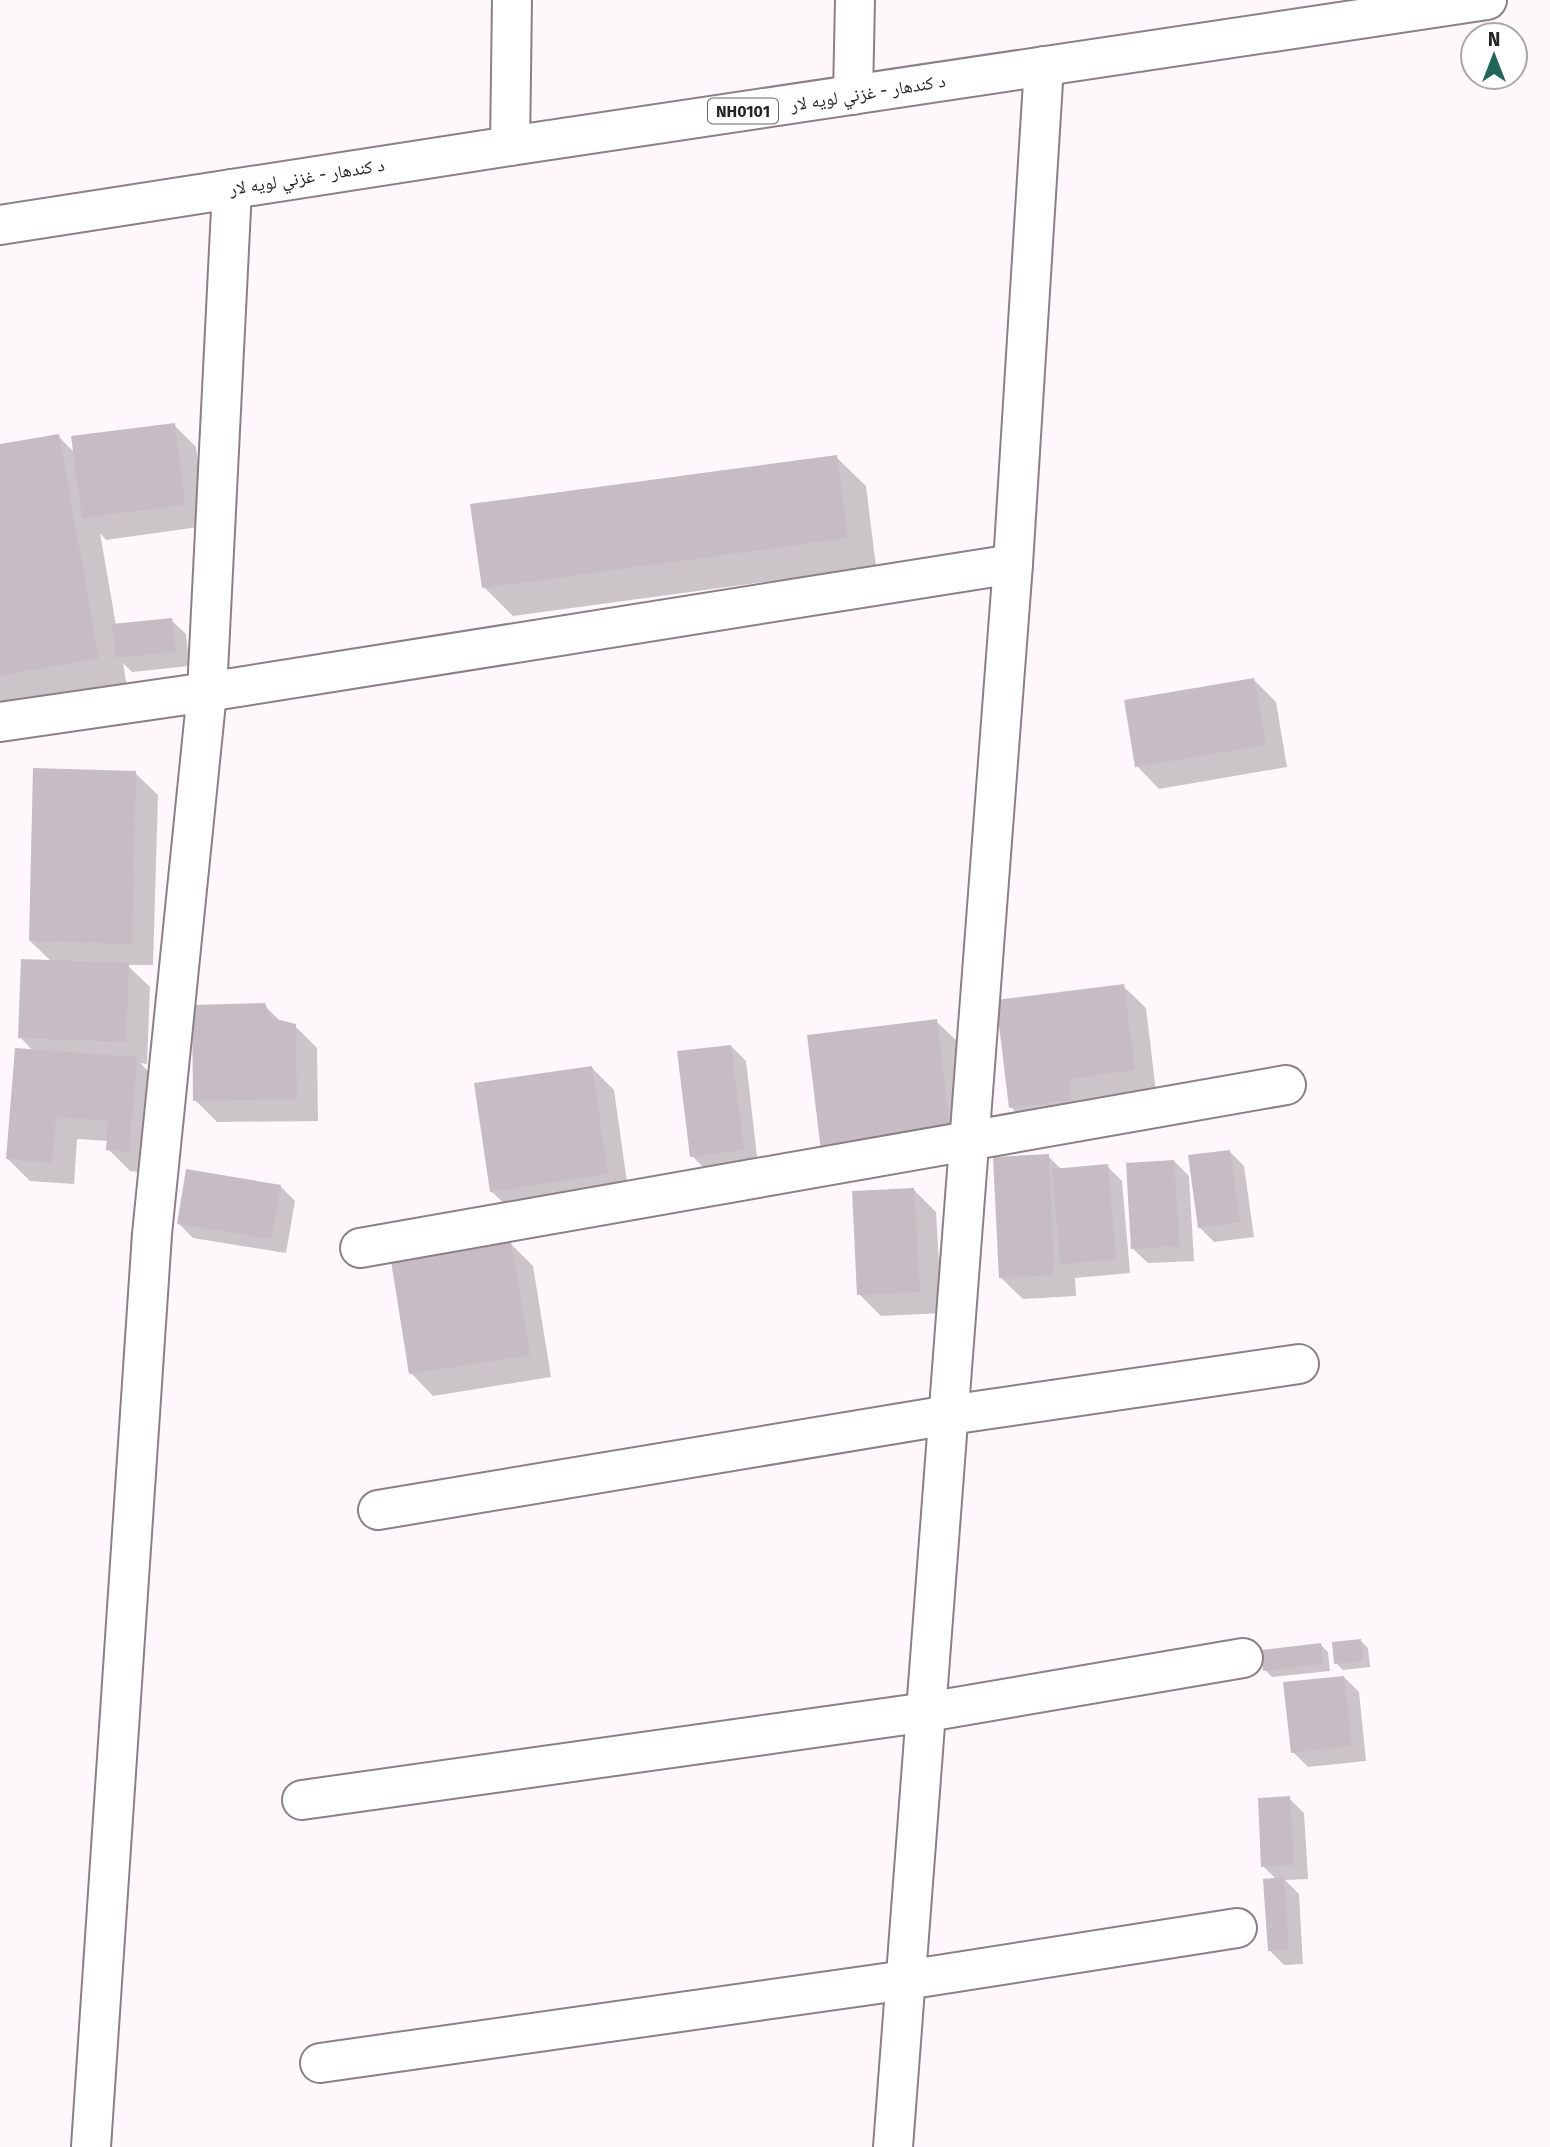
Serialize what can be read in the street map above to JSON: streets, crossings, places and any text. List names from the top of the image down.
{
  "streets": {
    "main road": ["د کندهار - غزني لويه لار", "NH0101"]
  },
  "north": "top"
}
